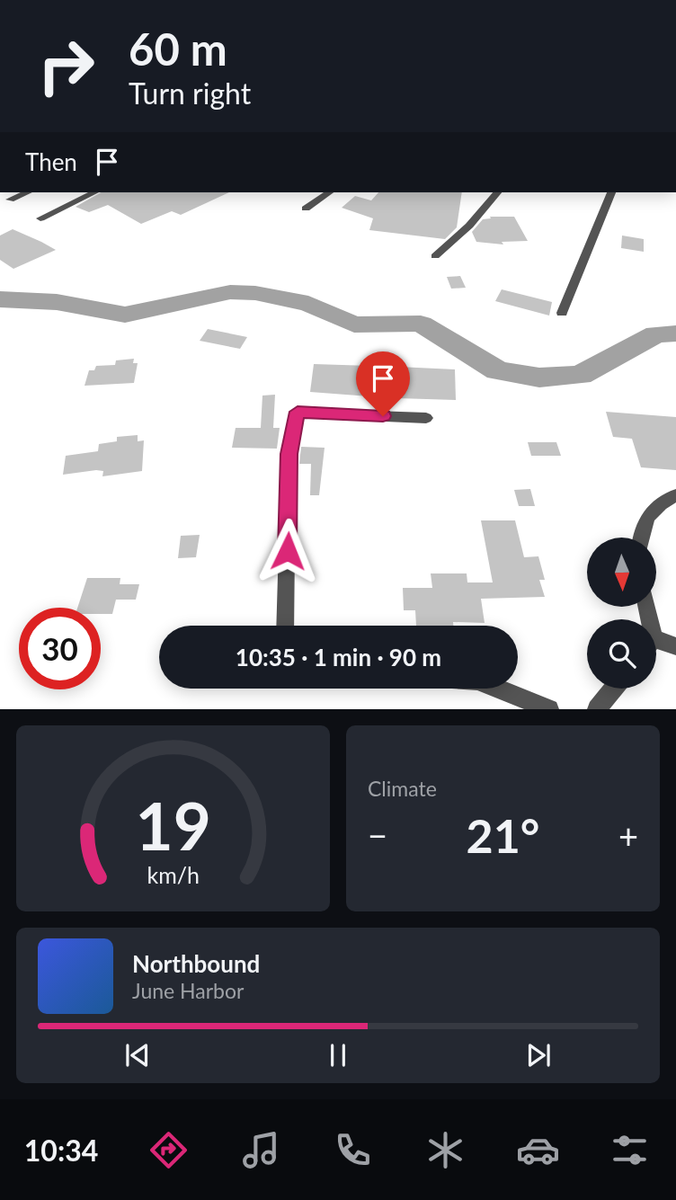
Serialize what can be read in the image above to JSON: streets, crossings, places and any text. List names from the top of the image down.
{
  "north": "bottom",
  "page": {
    "turn": ["60 m", "Turn right"],
    "then": "Then",
    "limit": "30",
    "trip": "10:35 · 1 min · 90 m",
    "tile": "Climate",
    "heat": ["−", "21°", "+"],
    "song": ["Northbound", "June Harbor"],
    "tabs": "10:34",
    "gauge": ["19", "km/h"]
  }
}
